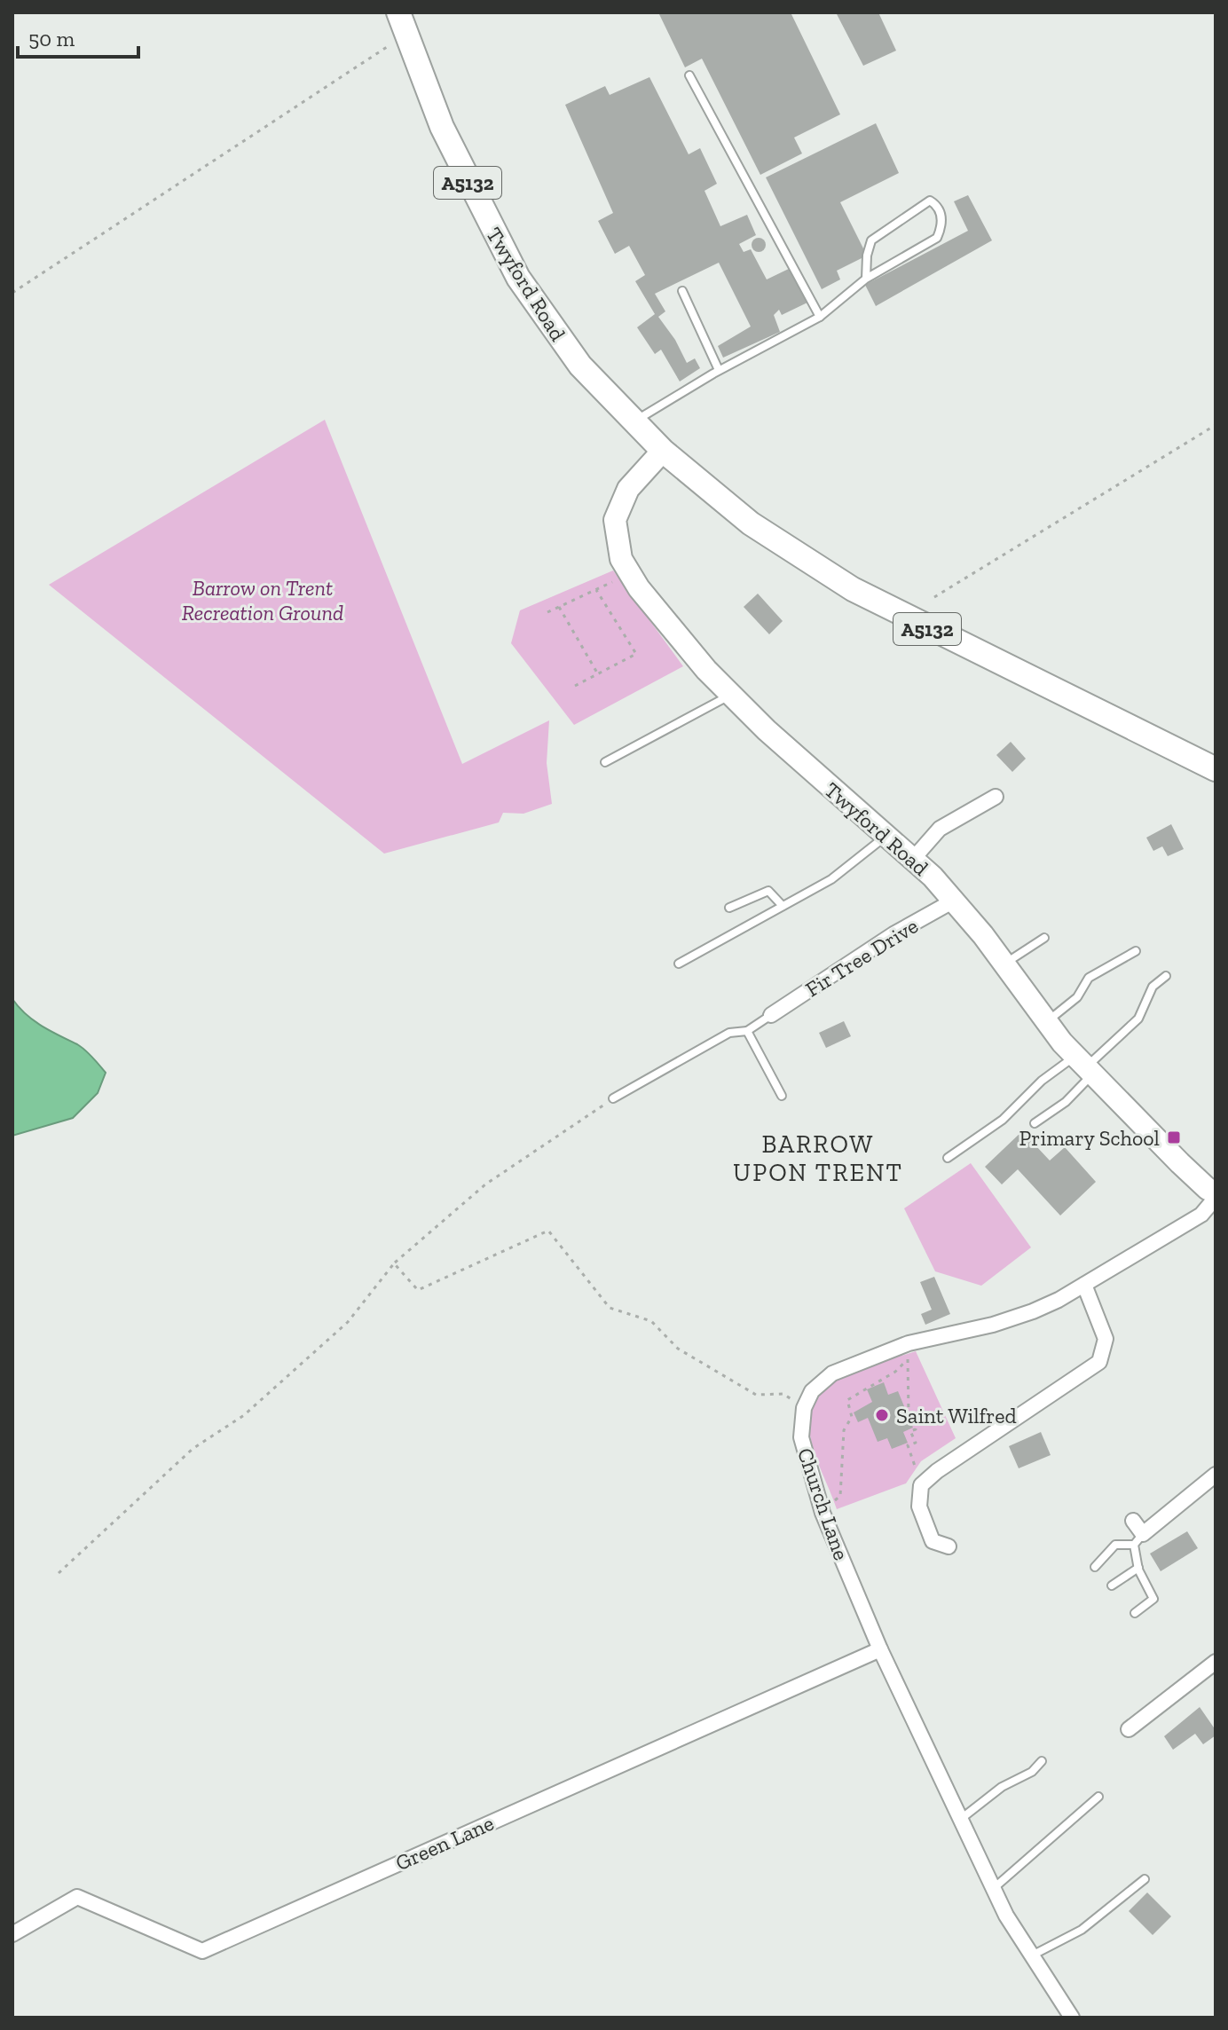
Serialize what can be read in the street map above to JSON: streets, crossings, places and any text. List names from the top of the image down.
{
  "streets": {
    "main road": ["A5132", "Twyford Road"],
    "street": ["Fir Tree Drive", "Church Lane", "Green Lane"]
  },
  "crossings": [
    ["Twyford Road", "Fir Tree Drive"],
    ["Church Lane", "Green Lane"]
  ],
  "districts": ["BARROW UPON TRENT"],
  "parks": ["Barrow on Trent Recreation Ground"],
  "places": {
    "transit": ["Primary School"],
    "other": ["Saint Wilfred"]
  },
  "scale_bar": "50 m"
}
